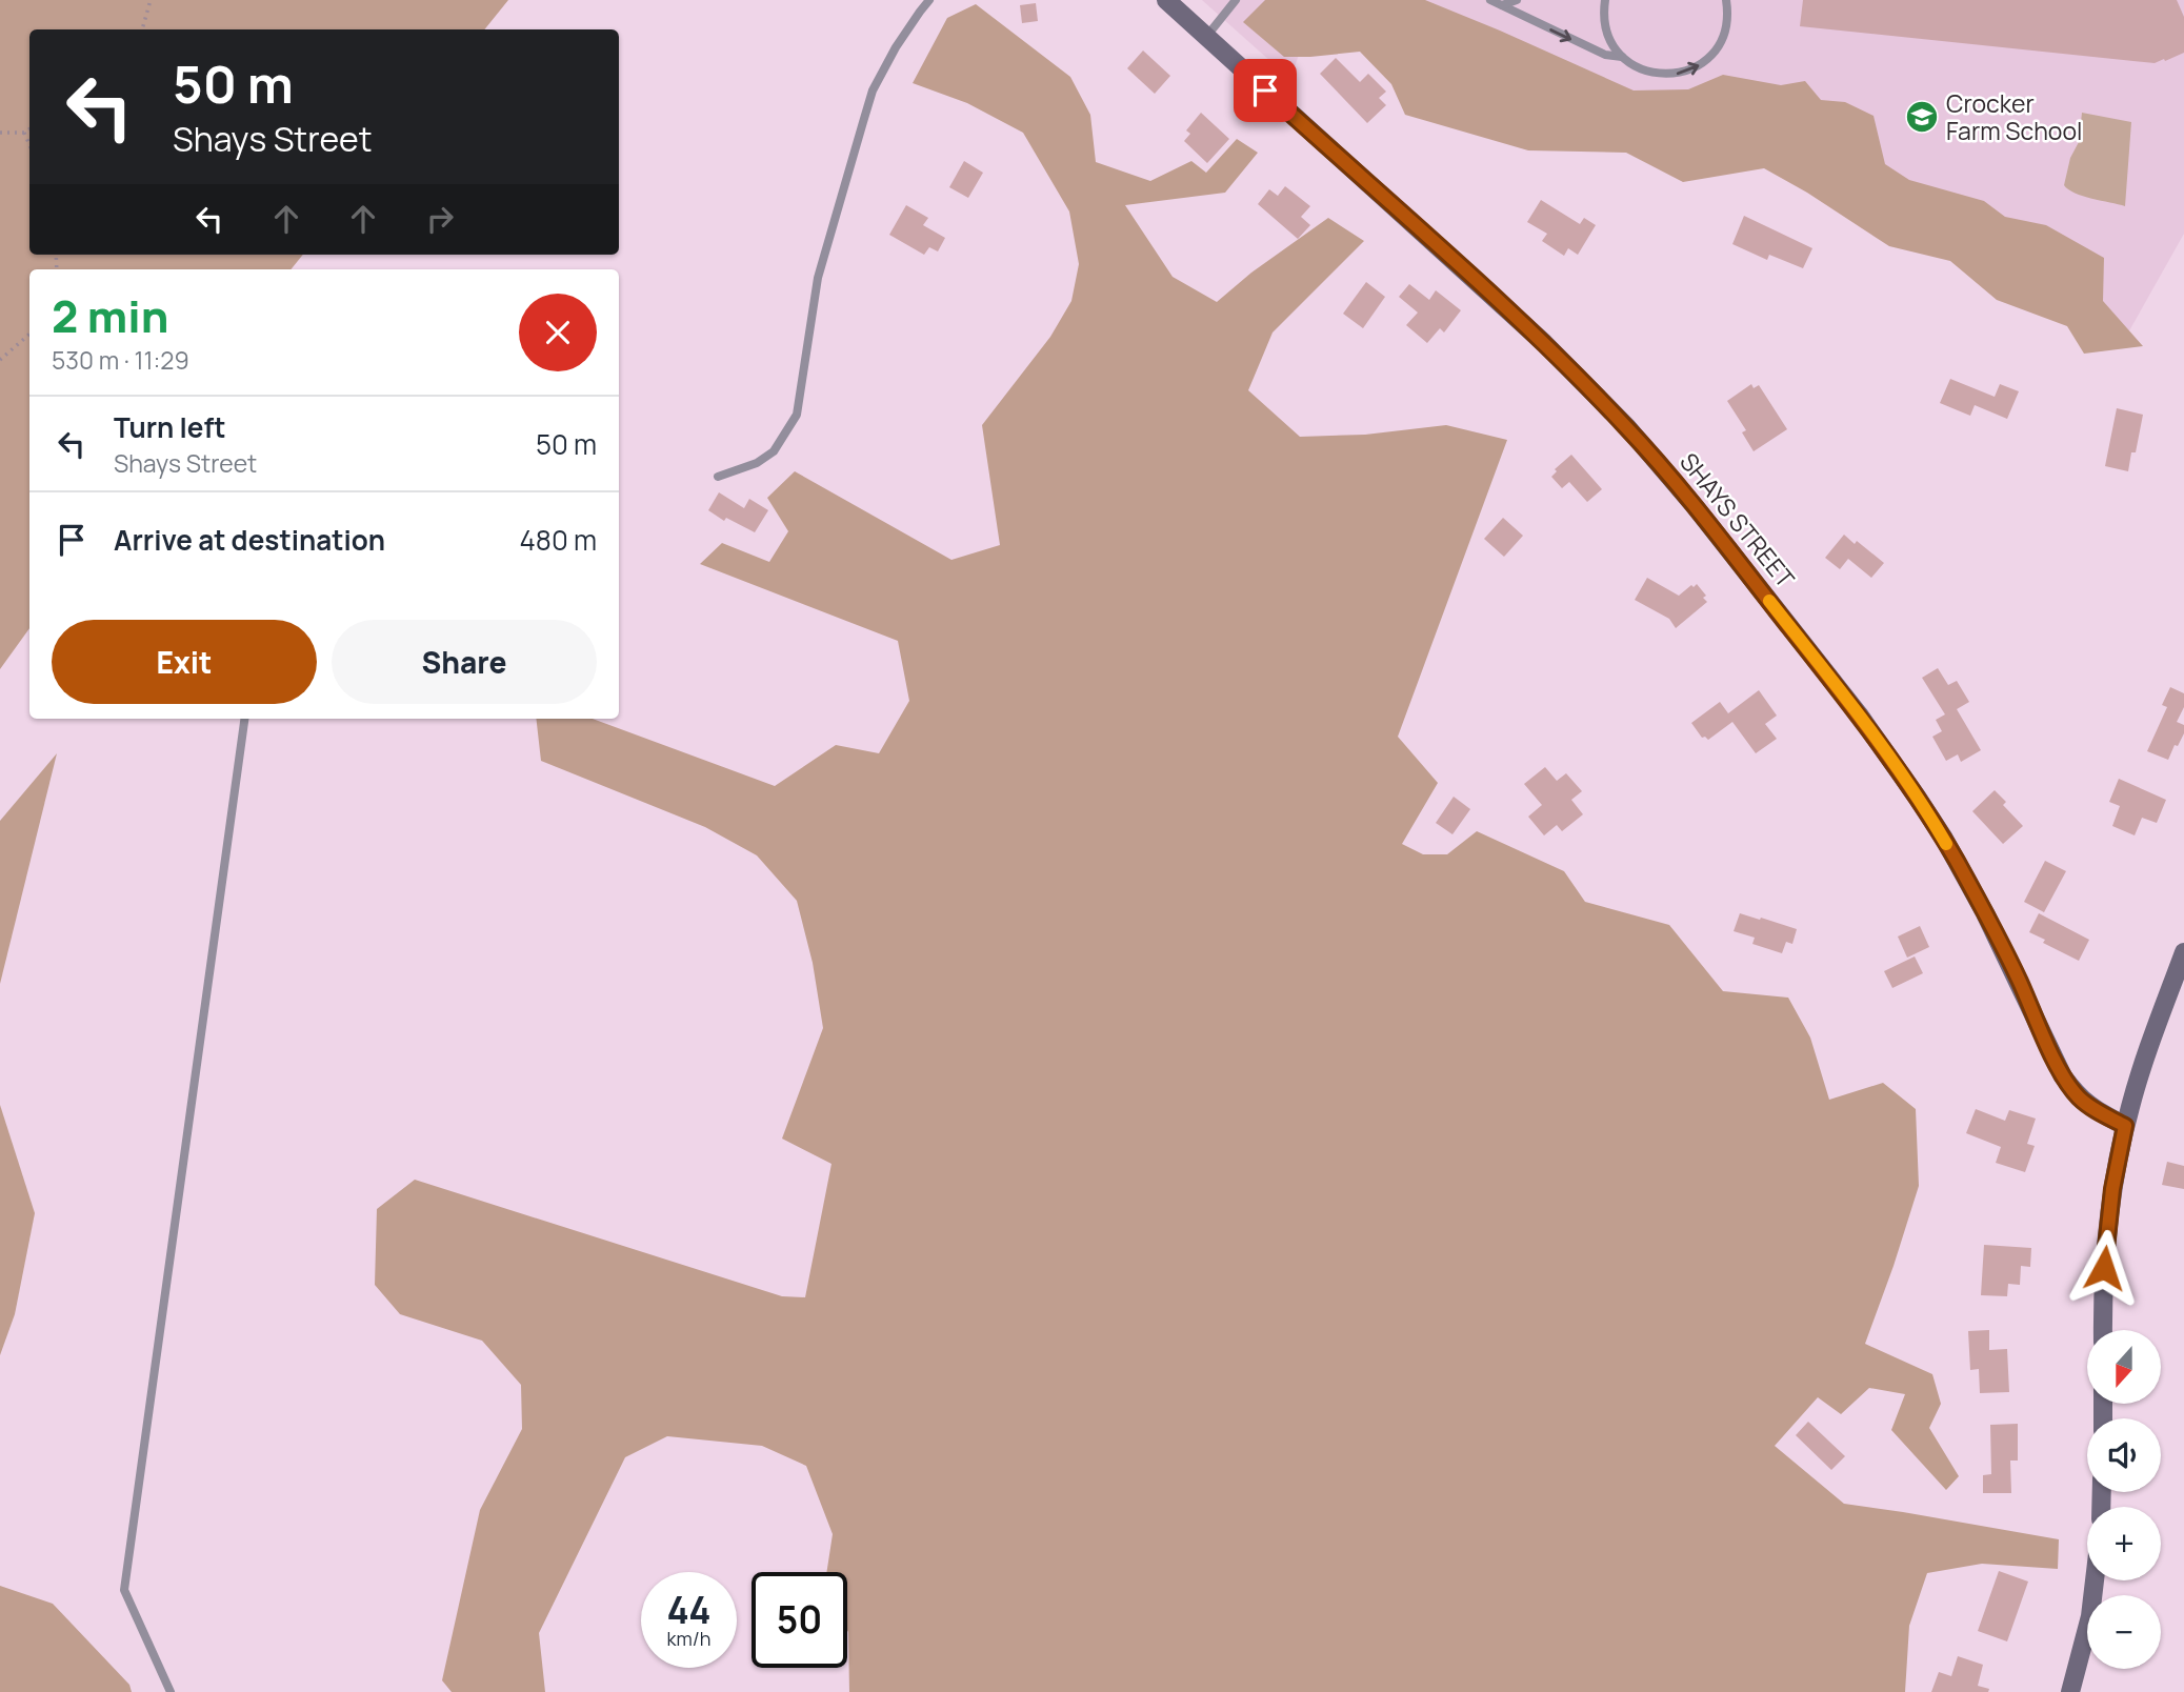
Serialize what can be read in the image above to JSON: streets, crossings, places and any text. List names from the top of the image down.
{
  "streets": {
    "main road": ["SHAYS STREET"]
  },
  "places": {
    "school or university": ["Crocker Farm School"]
  },
  "north": "bottom",
  "page": {
    "turn": ["50 m", "Shays Street"],
    "heading": ["2 min", "530 m · 11:29"],
    "list": [
      {
        "name": "Turn left",
        "note": "Shays Street",
        "value": "50 m"
      },
      {
        "name": "Arrive at destination",
        "value": "480 m"
      }
    ],
    "buttons": ["Exit", "Share"],
    "map_buttons": ["+", "−"],
    "speed": "44 km/h",
    "limit": "50"
  }
}
